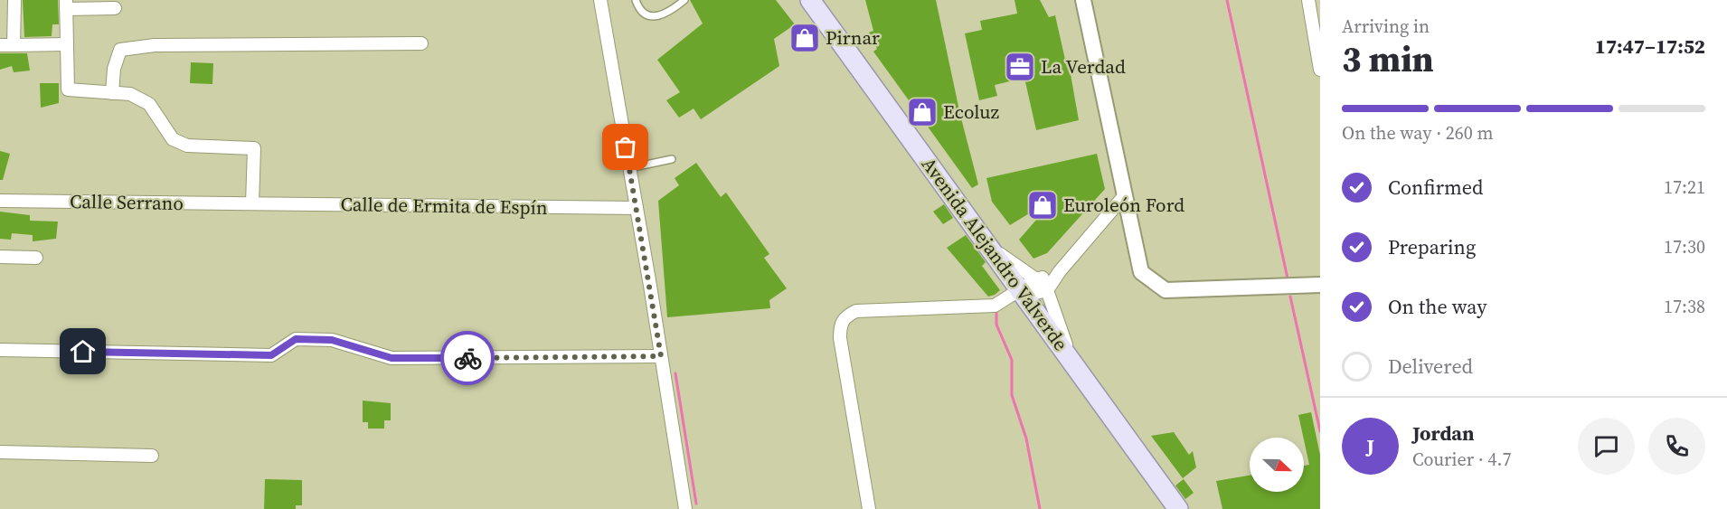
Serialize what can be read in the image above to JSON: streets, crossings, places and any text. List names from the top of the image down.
{
  "streets": {
    "main road": ["Avenida Alejandro Valverde"],
    "street": ["Calle Serrano", "Calle de Ermita de Espín"]
  },
  "crossings": [
    ["Calle Serrano", "Calle de Ermita de Espín"]
  ],
  "places": {
    "shop": ["Pirnar", "Ecoluz", "Euroleón Ford"],
    "office": ["La Verdad"]
  },
  "north": "right",
  "page": {
    "heading": ["3 min", "Arriving in", "17:47–17:52"],
    "panel": ["Jordan", "Courier · 4.7"],
    "bar": "On the way · 260 m",
    "list": [
      ["Confirmed", "17:21"],
      ["Preparing", "17:30"],
      ["On the way", "17:38"],
      "Delivered"
    ],
    "round": "J"
  }
}
